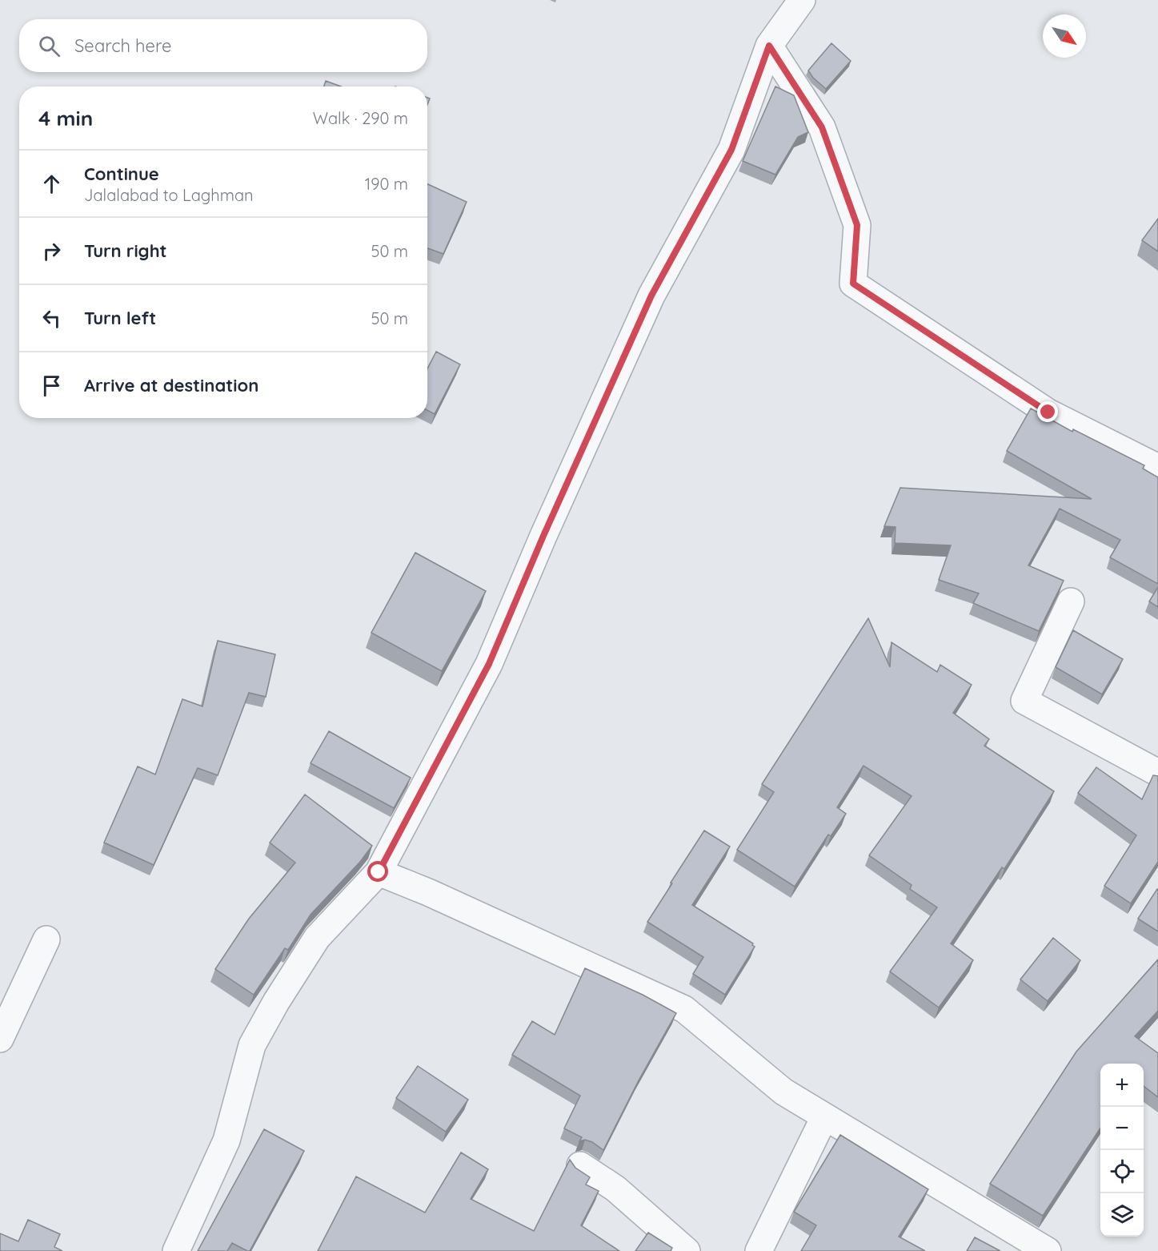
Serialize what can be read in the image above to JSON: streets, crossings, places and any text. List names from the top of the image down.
{
  "north": "bottom right",
  "page": {
    "search": "Search here",
    "heading": ["4 min", "Walk · 290 m"],
    "list": [
      ["Continue", "Jalalabad to Laghman", "190 m"],
      ["Turn right", "50 m"],
      ["Turn left", "50 m"],
      "Arrive at destination"
    ],
    "map_buttons": ["+", "−"]
  }
}
